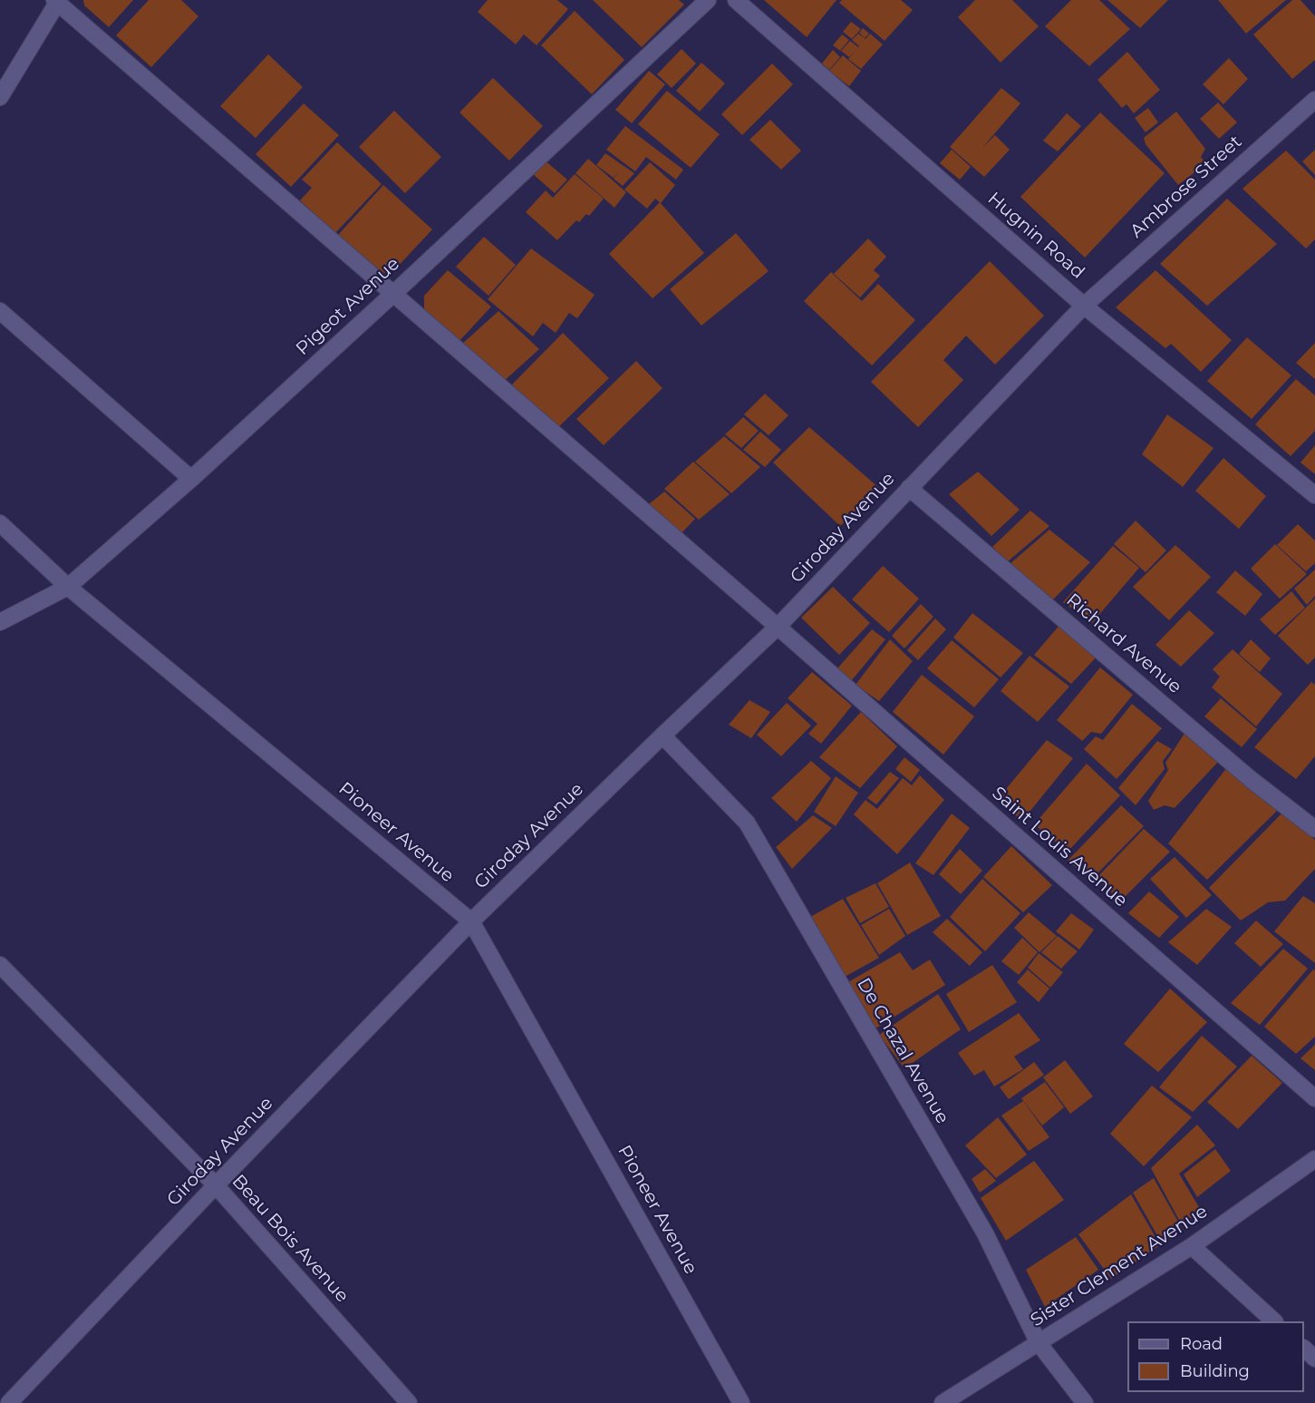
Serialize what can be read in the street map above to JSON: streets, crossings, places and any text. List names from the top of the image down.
{
  "streets": {
    "street": [
      "Ambrose Street",
      "Hugnin Road",
      "Pigeot Avenue",
      "Giroday Avenue",
      "Richard Avenue",
      "Pioneer Avenue",
      "Saint Louis Avenue",
      "De Chazal Avenue",
      "Beau Bois Avenue",
      "Sister Clement Avenue"
    ]
  },
  "crossings": [
    ["Ambrose Street", "Hugnin Road"],
    ["Ambrose Street", "Giroday Avenue"],
    ["Hugnin Road", "Giroday Avenue"],
    ["Pigeot Avenue", "Pioneer Avenue"],
    ["Pigeot Avenue", "Saint Louis Avenue"],
    ["Giroday Avenue", "Richard Avenue"],
    ["Giroday Avenue", "Pioneer Avenue"],
    ["Giroday Avenue", "Saint Louis Avenue"],
    ["Giroday Avenue", "De Chazal Avenue"],
    ["Giroday Avenue", "Beau Bois Avenue"],
    ["De Chazal Avenue", "Sister Clement Avenue"]
  ],
  "legend": ["Road", "Building"]
}
